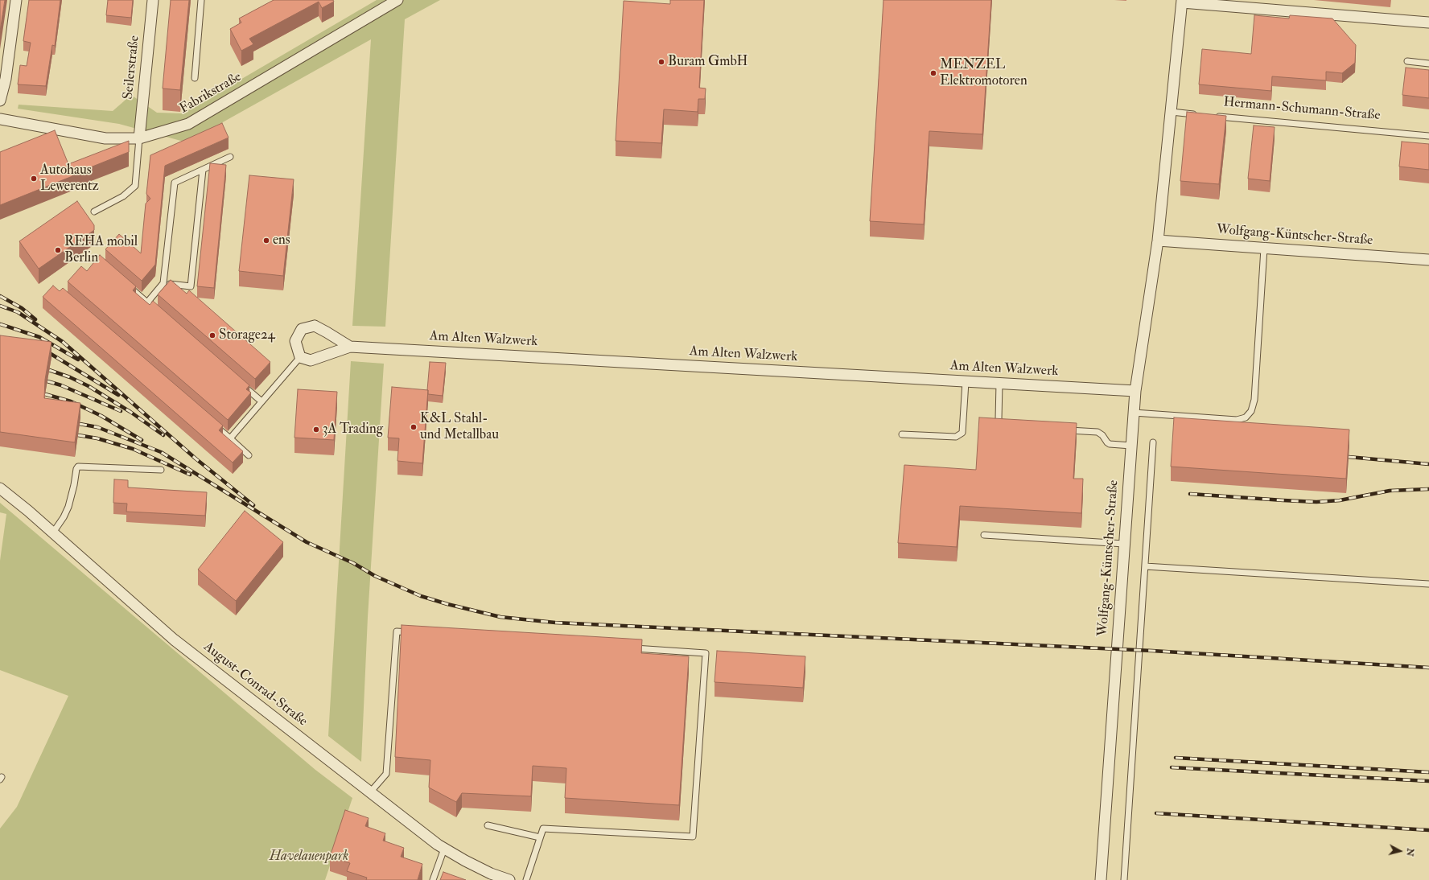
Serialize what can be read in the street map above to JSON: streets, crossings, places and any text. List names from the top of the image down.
{
  "streets": {
    "street": [
      "Seilerstraße",
      "Fabrikstraße",
      "Wolfgang-Küntscher-Straße",
      "Am Alten Walzwerk",
      "August-Conrad-Straße"
    ],
    "lane": ["Hermann-Schumann-Straße"]
  },
  "crossings": [
    ["Seilerstraße", "Fabrikstraße"],
    ["Wolfgang-Küntscher-Straße", "Am Alten Walzwerk"]
  ],
  "parks": ["Havelauenpark"],
  "places": [
    "Buram GmbH",
    "MENZEL Elektromotoren",
    "Autohaus Lewerentz",
    "ens",
    "REHA mobil Berlin",
    "Storage24",
    "K&L Stahl- und Metallbau",
    "3A Trading"
  ],
  "north": "right"
}
